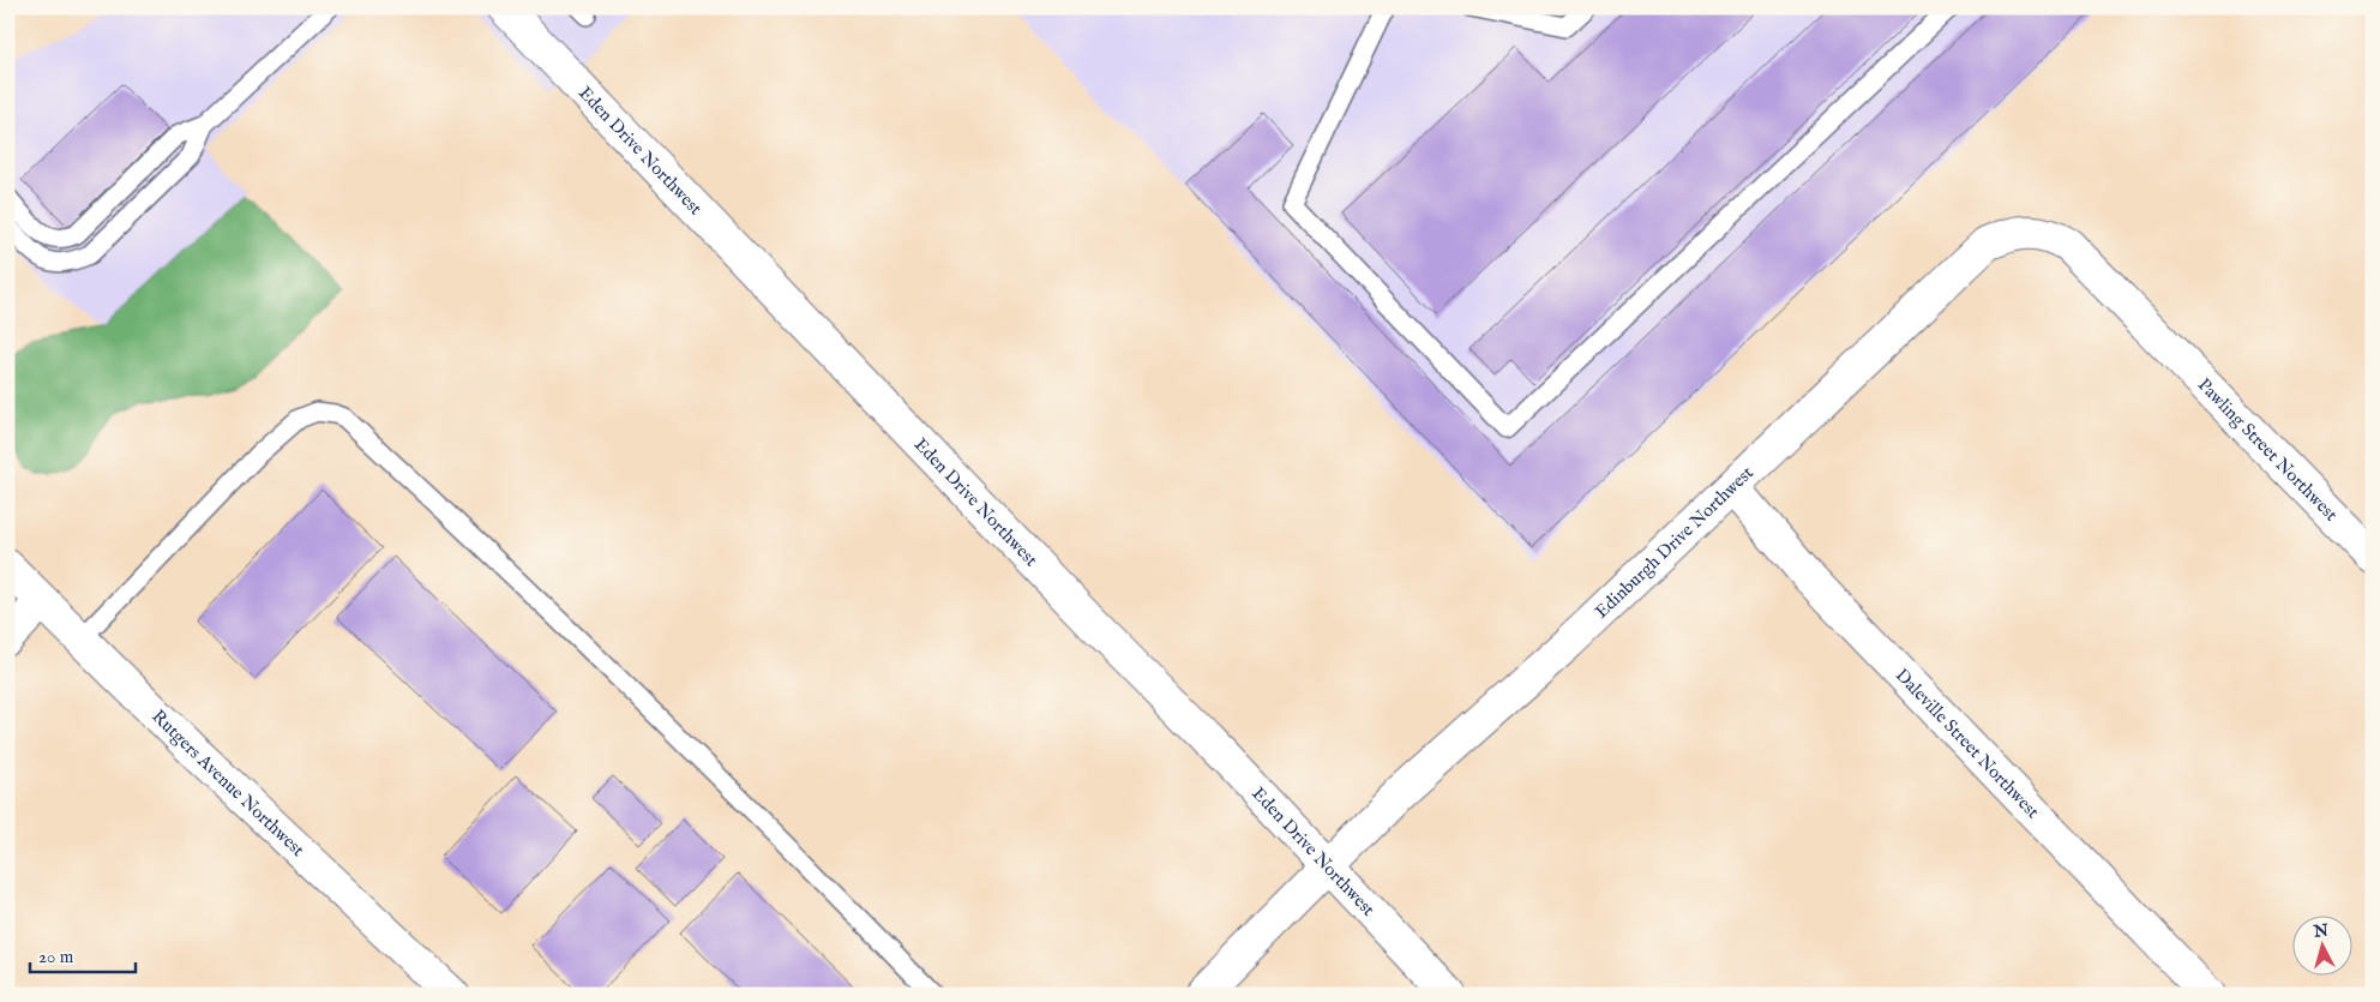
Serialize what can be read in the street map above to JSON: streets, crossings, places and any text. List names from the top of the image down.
{
  "streets": {
    "street": [
      "Eden Drive Northwest",
      "Pawling Street Northwest",
      "Edinburgh Drive Northwest",
      "Daleville Street Northwest",
      "Rutgers Avenue Northwest"
    ]
  },
  "crossings": [
    ["Eden Drive Northwest", "Edinburgh Drive Northwest"],
    ["Pawling Street Northwest", "Edinburgh Drive Northwest"],
    ["Edinburgh Drive Northwest", "Daleville Street Northwest"]
  ],
  "scale_bar": "20 m",
  "north": "top"
}
